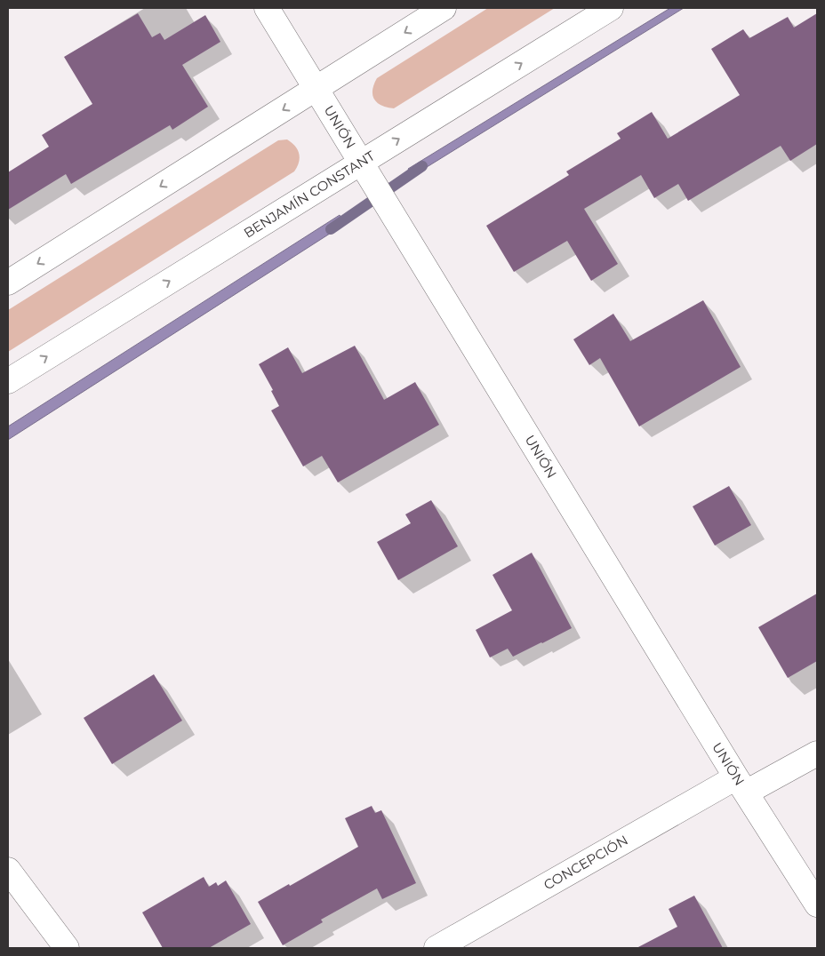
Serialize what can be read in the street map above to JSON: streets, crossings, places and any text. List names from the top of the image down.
{
  "streets": {
    "street": ["UNIÓN", "BENJAMÍN CONSTANT", "CONCEPCIÓN"]
  },
  "crossings": [
    ["UNIÓN", "BENJAMÍN CONSTANT"],
    ["UNIÓN", "CONCEPCIÓN"]
  ]
}
